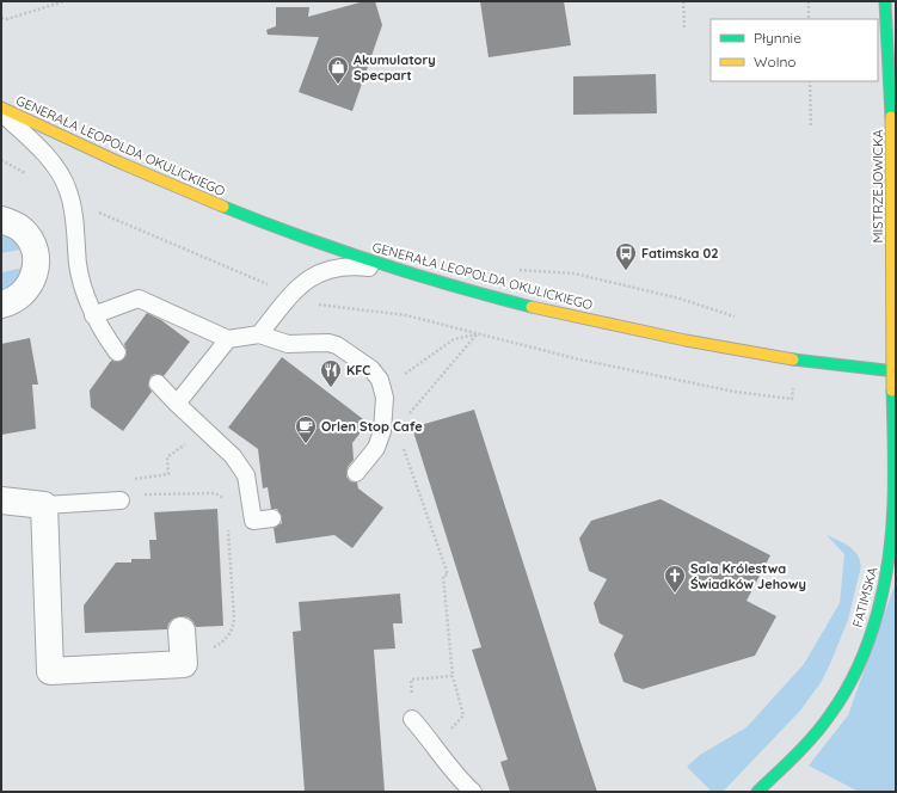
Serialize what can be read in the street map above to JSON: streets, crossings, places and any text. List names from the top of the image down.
{
  "streets": {
    "main road": ["GENERAŁA LEOPOLDA OKULICKIEGO", "MISTRZEJOWICKA", "FATIMSKA"]
  },
  "crossings": [
    ["GENERAŁA LEOPOLDA OKULICKIEGO", "MISTRZEJOWICKA"],
    ["GENERAŁA LEOPOLDA OKULICKIEGO", "FATIMSKA"],
    ["MISTRZEJOWICKA", "FATIMSKA"]
  ],
  "places": {
    "shop": ["Akumulatory Specpart"],
    "bus stop": ["Fatimska 02"],
    "restaurant": ["KFC"],
    "cafe": ["Orlen Stop Cafe"],
    "church": ["Sala Królestwa Świadków Jehowy"]
  },
  "legend": ["Płynnie", "Wolno"]
}
